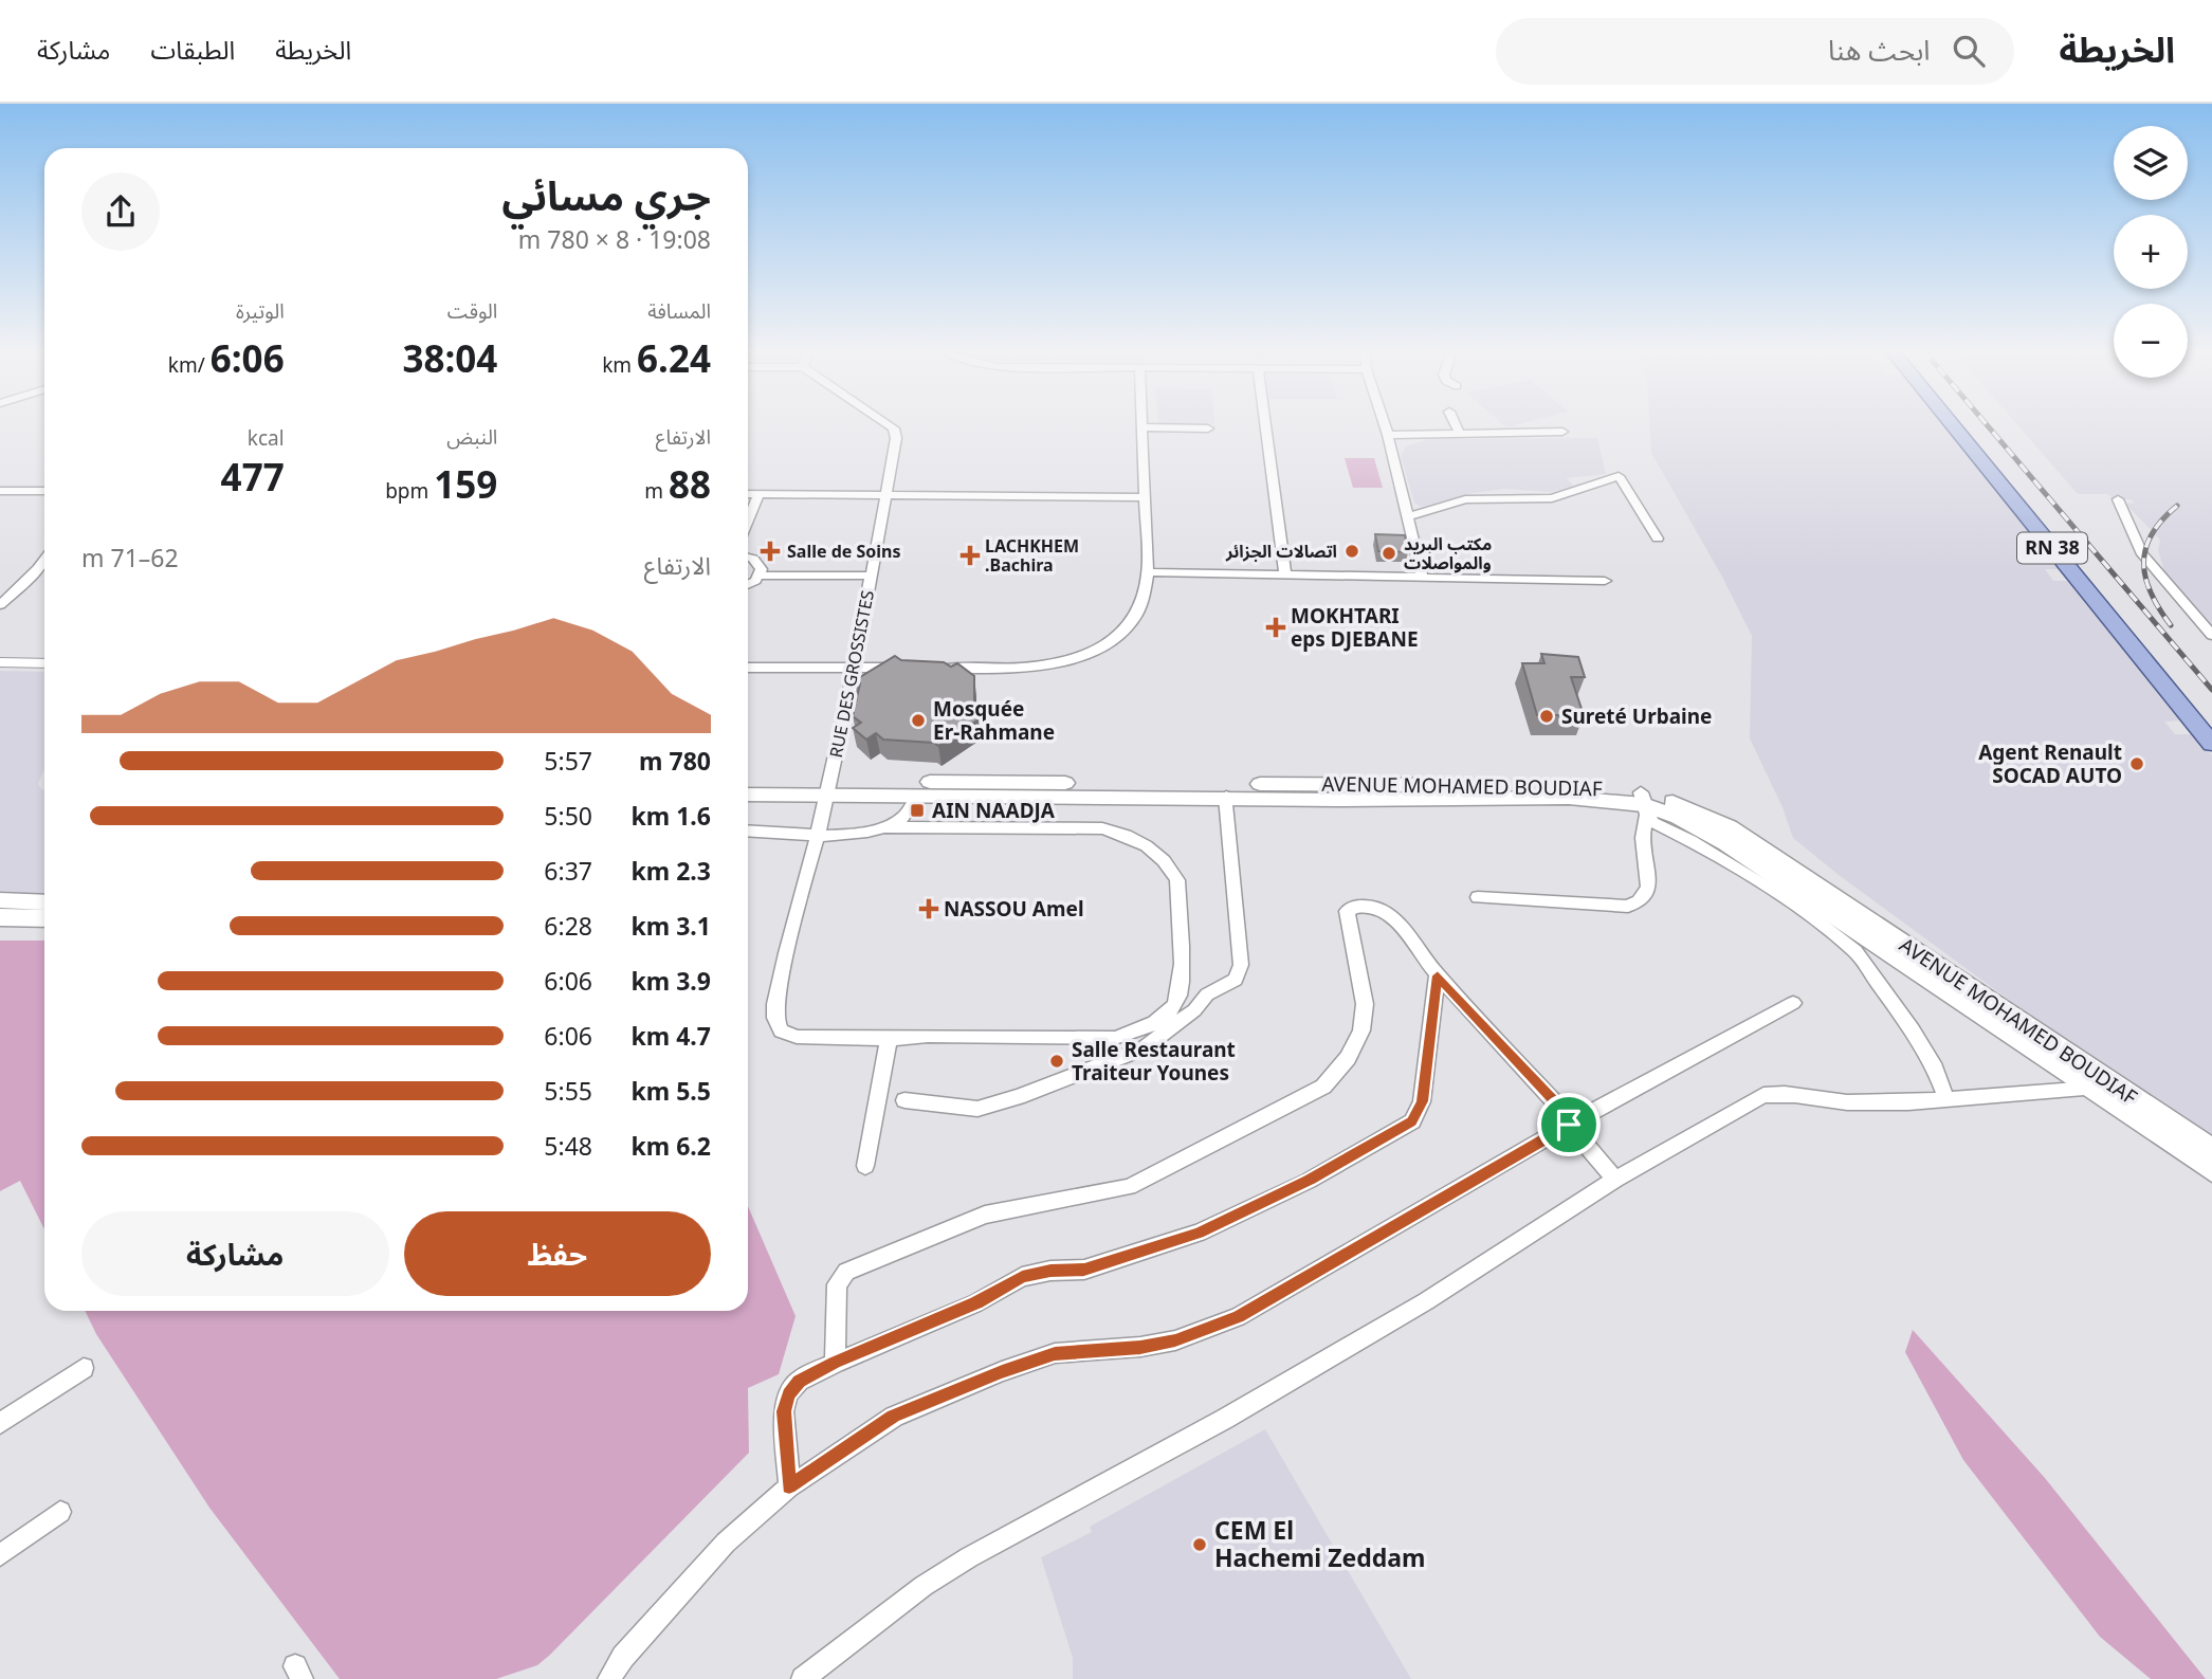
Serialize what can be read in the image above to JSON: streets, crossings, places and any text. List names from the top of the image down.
{
  "streets": {
    "main road": ["RN 38", "AVENUE MOHAMED BOUDIAF"],
    "street": ["RUE DES GROSSISTES"]
  },
  "crossings": [
    ["RUE DES GROSSISTES", "AVENUE MOHAMED BOUDIAF"]
  ],
  "places": {
    "health": [
      "Salle de Soins",
      "LACHKHEM .Bachira",
      "MOKHTARI eps DJEBANE",
      "NASSOU Amel"
    ],
    "other": [
      "اتصالات الجزائر",
      "مكتب البريد والمواصلات",
      "Sureté Urbaine",
      "Mosquée Er-Rahmane",
      "Agent Renault SOCAD AUTO",
      "Salle Restaurant Traiteur Younes",
      "CEM El Hachemi Zeddam"
    ],
    "transit": ["AIN NAADJA"]
  },
  "page": {
    "header": "الخريطة",
    "search": "ابحث هنا",
    "nav": ["الخريطة", "الطبقات", "مشاركة"],
    "map_buttons": ["+", "−"],
    "heading": ["جري مسائي", "19:08 · 8 × 780 m"],
    "stats": [
      ["المسافة", "6.24 km"],
      ["الوقت", "38:04"],
      ["الوتيرة", "6:06 /km"],
      ["الارتفاع", "88 m"],
      ["النبض", "159 bpm"],
      ["kcal", "477"]
    ],
    "chart": ["الارتفاع", "62–71 m"],
    "list": [
      {
        "name": "780 m",
        "note": "5:57"
      },
      {
        "name": "1.6 km",
        "note": "5:50"
      },
      {
        "name": "2.3 km",
        "note": "6:37"
      },
      {
        "name": "3.1 km",
        "note": "6:28"
      },
      {
        "name": "3.9 km",
        "note": "6:06"
      },
      {
        "name": "4.7 km",
        "note": "6:06"
      },
      {
        "name": "5.5 km",
        "note": "5:55"
      },
      {
        "name": "6.2 km",
        "note": "5:48"
      }
    ],
    "buttons": ["حفظ", "مشاركة"]
  }
}
